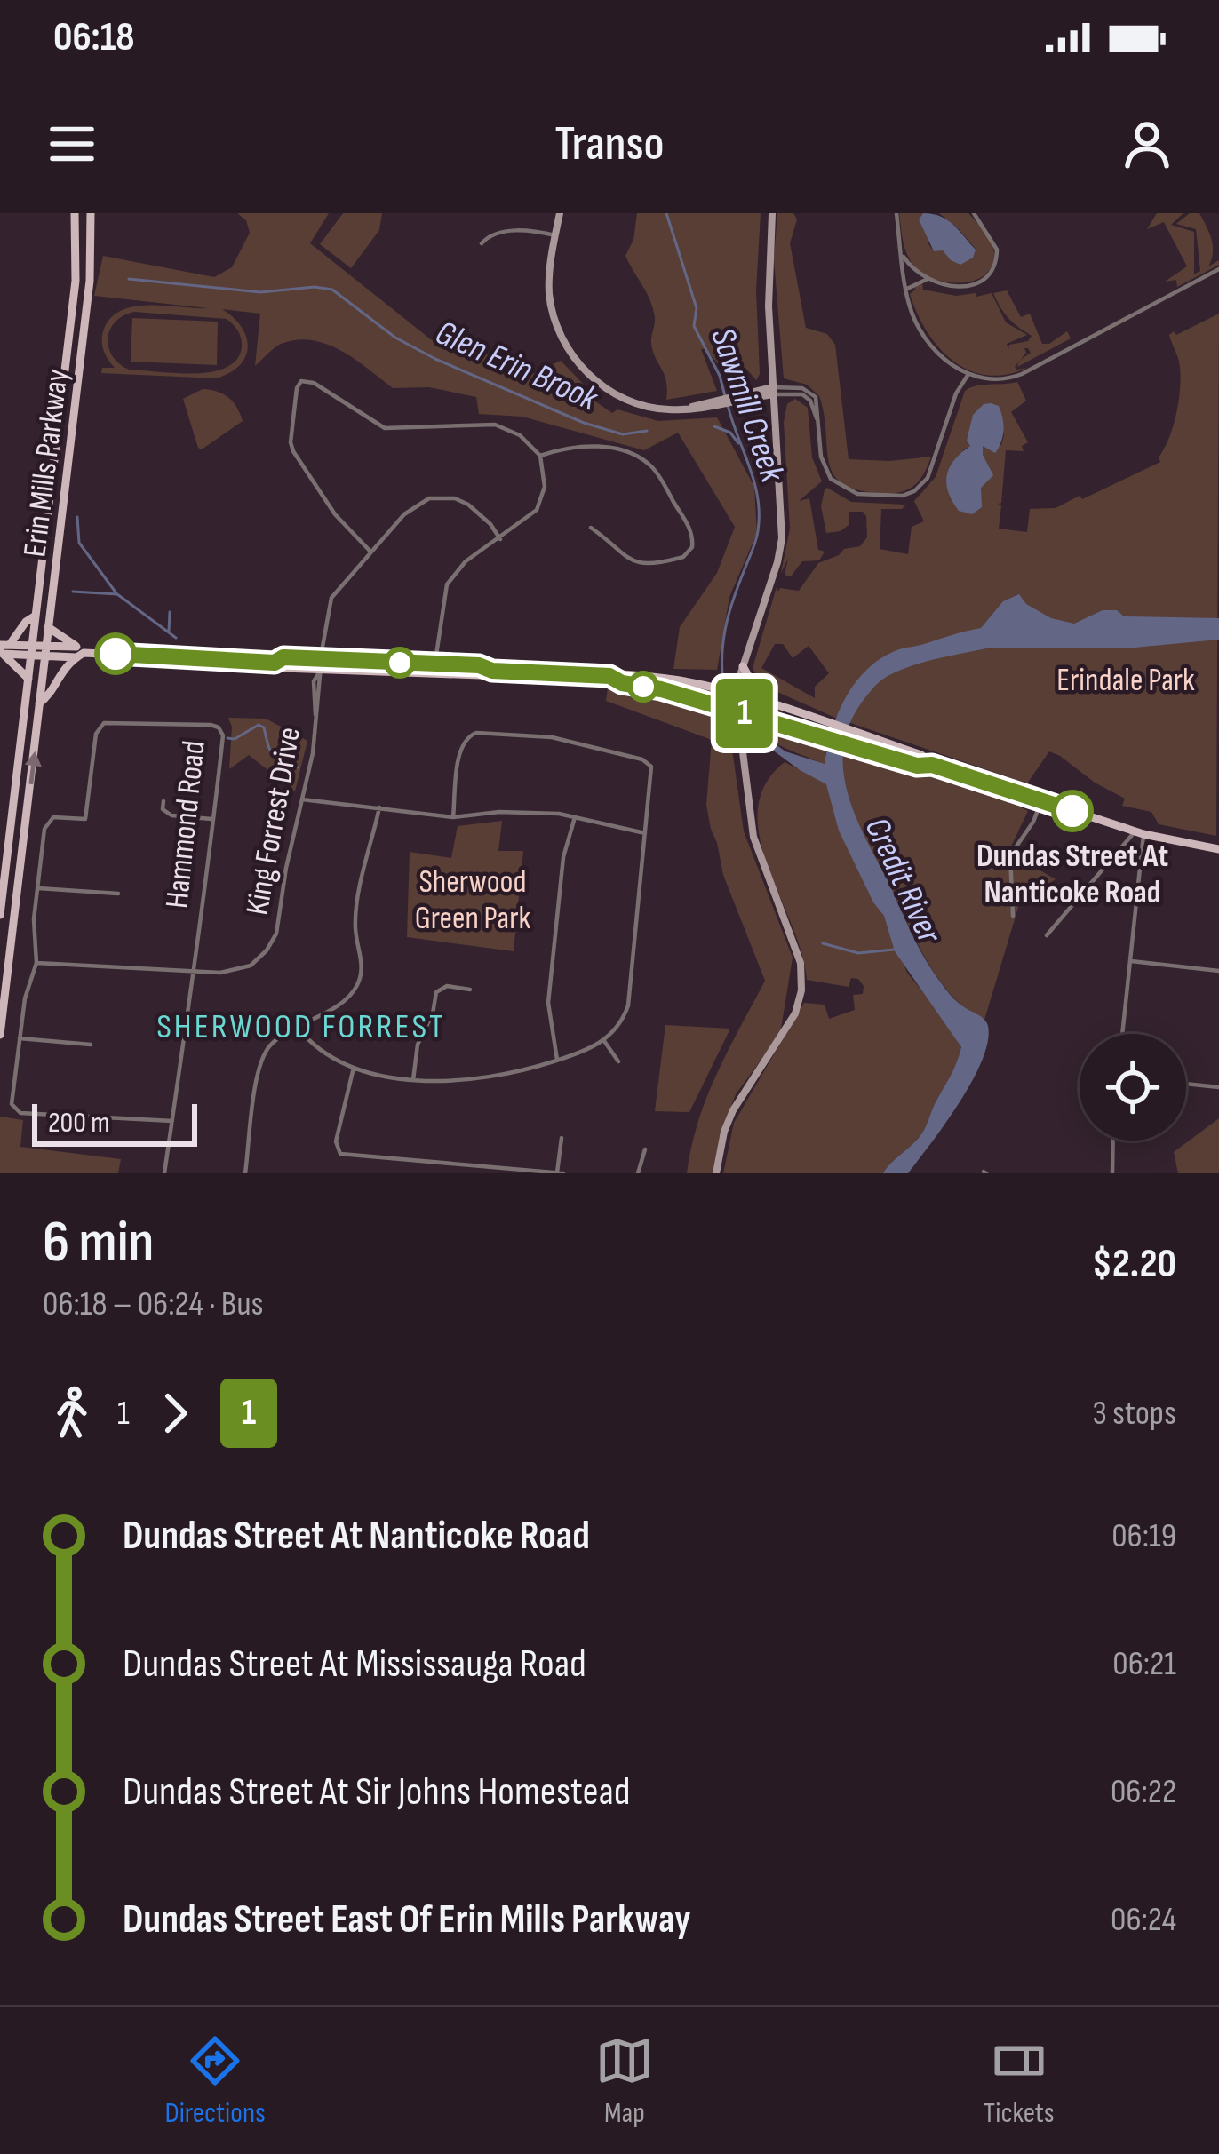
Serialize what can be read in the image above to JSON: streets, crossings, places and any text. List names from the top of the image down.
{
  "streets": {
    "main road": ["Erin Mills Parkway"],
    "street": ["King Forrest Drive", "Hammond Road"]
  },
  "crossings": [
    ["King Forrest Drive", "Hammond Road"]
  ],
  "districts": ["SHERWOOD FORREST"],
  "water": ["Glen Erin Brook", "Sawmill Creek", "Credit River"],
  "parks": ["Erindale Park", "Sherwood Green Park"],
  "places": ["Dundas Street At Nanticoke Road"],
  "lines": ["bus line 1"],
  "scale_bar": "200 m",
  "page": {
    "status": "06:18",
    "header": "Transo",
    "on_map": "1",
    "scale": "200 m",
    "heading": ["6 min", "06:18 – 06:24 · Bus", "$2.20"],
    "legs": ["1", "1", "3 stops"],
    "list": [
      {
        "name": "Dundas Street At Nanticoke Road",
        "value": "06:19"
      },
      {
        "name": "Dundas Street At Mississauga Road",
        "value": "06:21"
      },
      {
        "name": "Dundas Street At Sir Johns Homestead",
        "value": "06:22"
      },
      {
        "name": "Dundas Street East Of Erin Mills Parkway",
        "value": "06:24"
      }
    ],
    "tabs": ["Directions", "Map", "Tickets"]
  }
}
